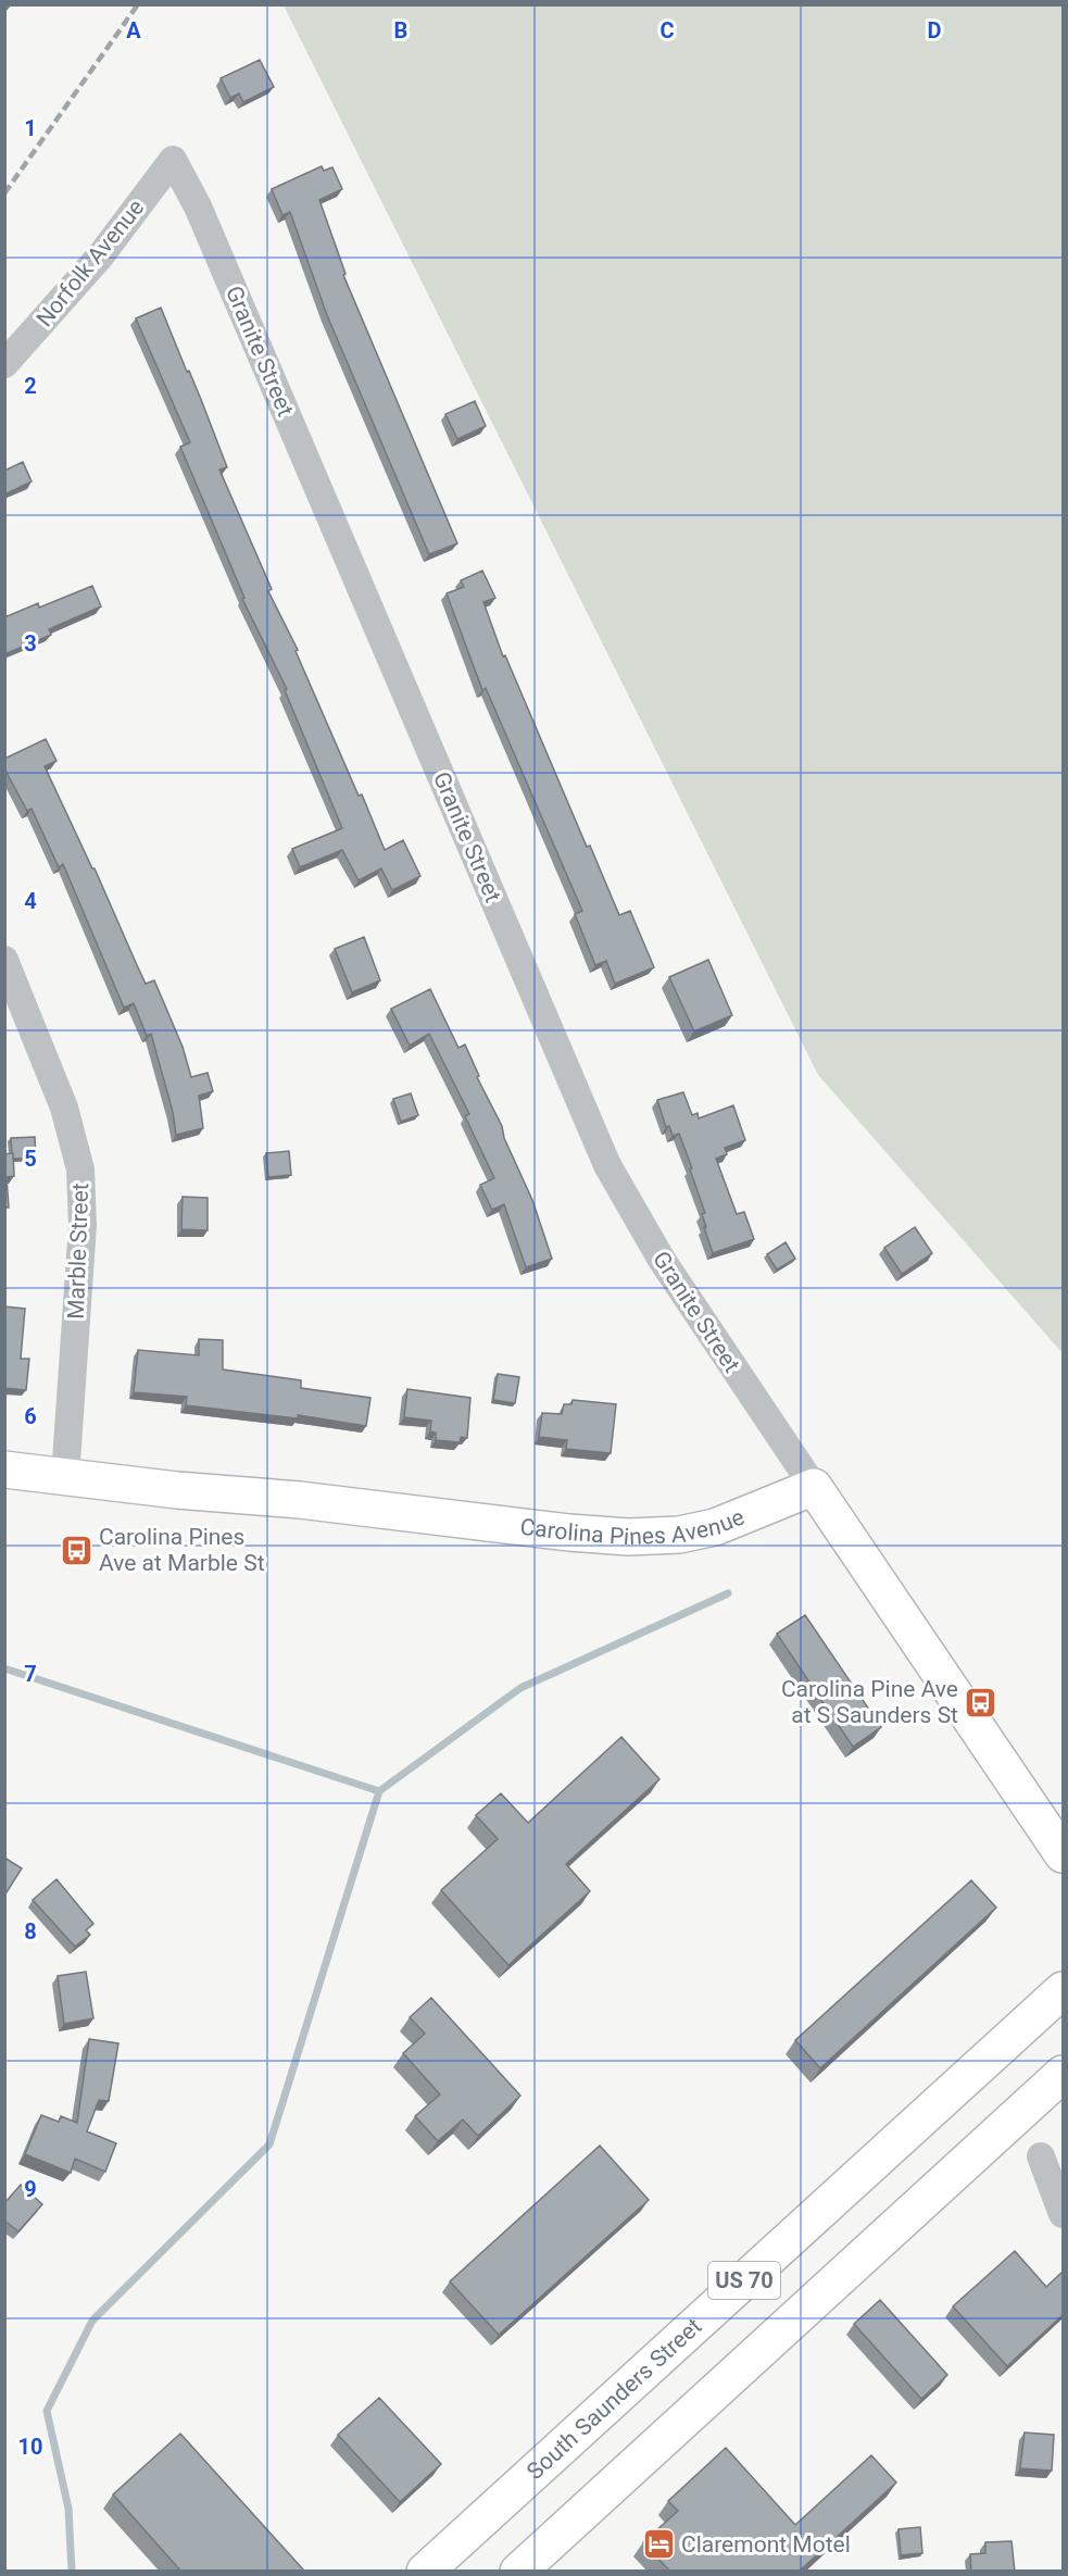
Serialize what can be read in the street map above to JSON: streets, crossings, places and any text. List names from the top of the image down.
{
  "streets": {
    "main road": ["Carolina Pines Avenue", "US 70", "South Saunders Street"],
    "street": ["Norfolk Avenue", "Granite Street", "Marble Street"]
  },
  "crossings": [
    ["Norfolk Avenue", "Granite Street"],
    ["Granite Street", "Carolina Pines Avenue"],
    ["Marble Street", "Carolina Pines Avenue"]
  ],
  "places": {
    "bus stop": ["Carolina Pines Ave at Marble St", "Carolina Pine Ave at S Saunders St"],
    "hotel": ["Claremont Motel"]
  },
  "grid": {
    "columns": [
      "A",
      "B",
      "C",
      "D"
    ],
    "rows": [
      "1",
      "2",
      "3",
      "4",
      "5",
      "6",
      "7",
      "8",
      "9",
      "10"
    ]
  }
}
